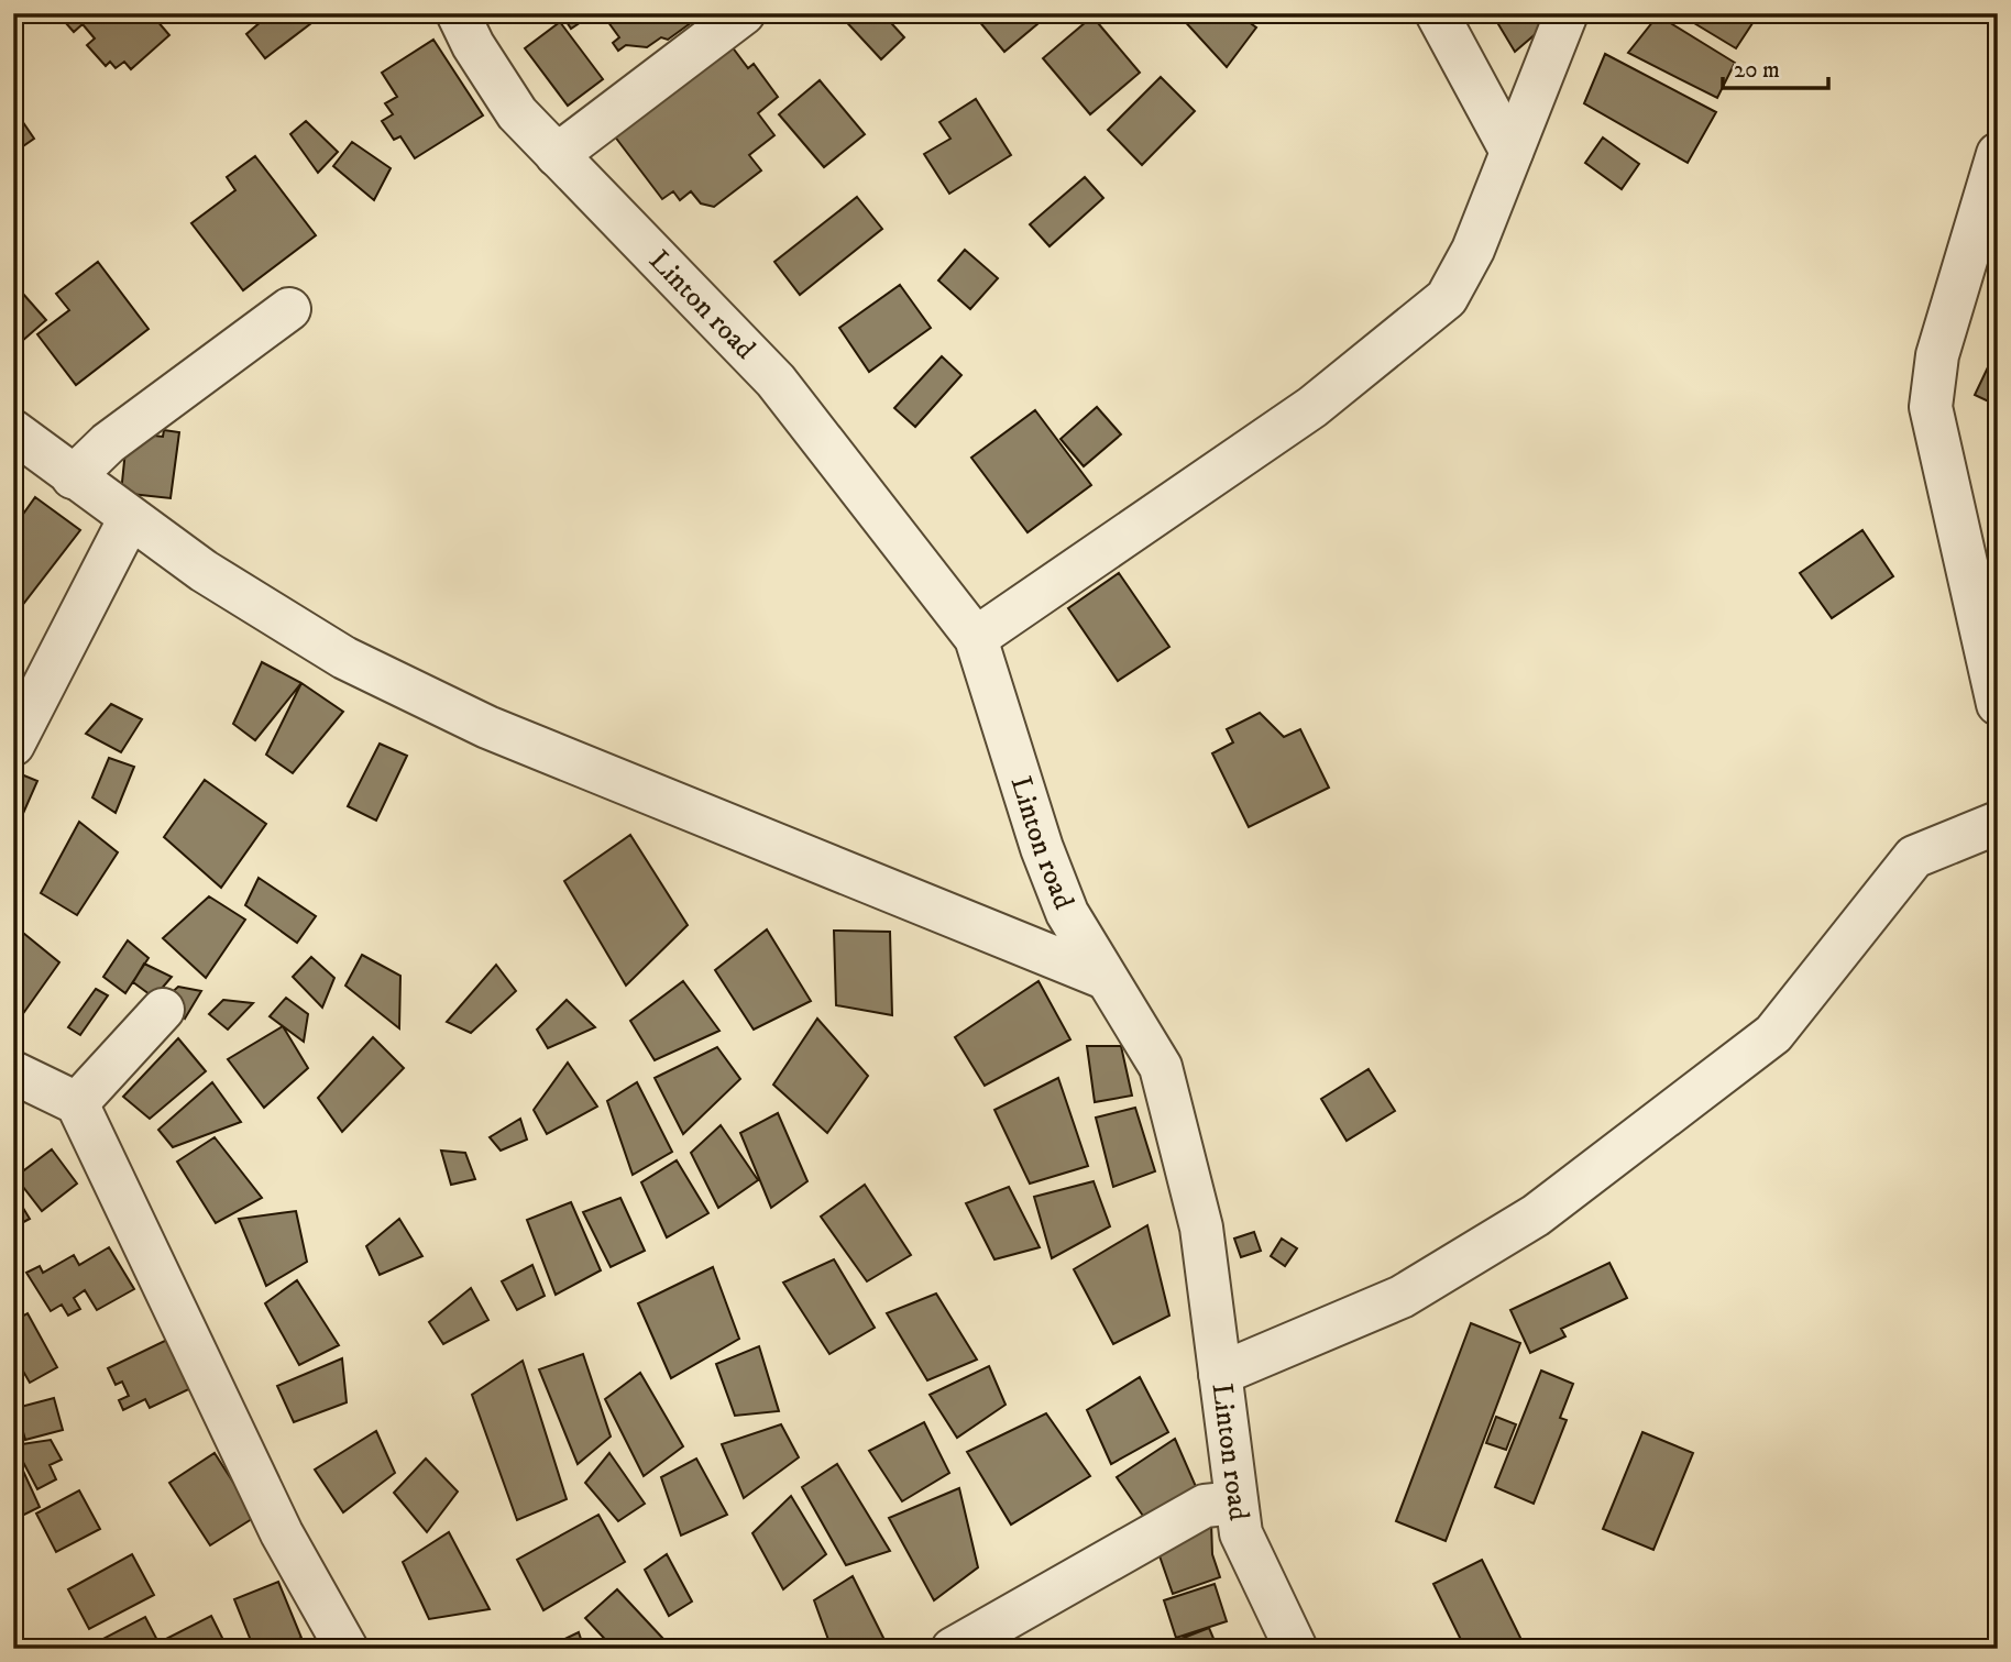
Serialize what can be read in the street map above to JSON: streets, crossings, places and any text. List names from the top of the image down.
{
  "streets": {
    "street": ["Linton road"]
  },
  "scale_bar": "20 m"
}
